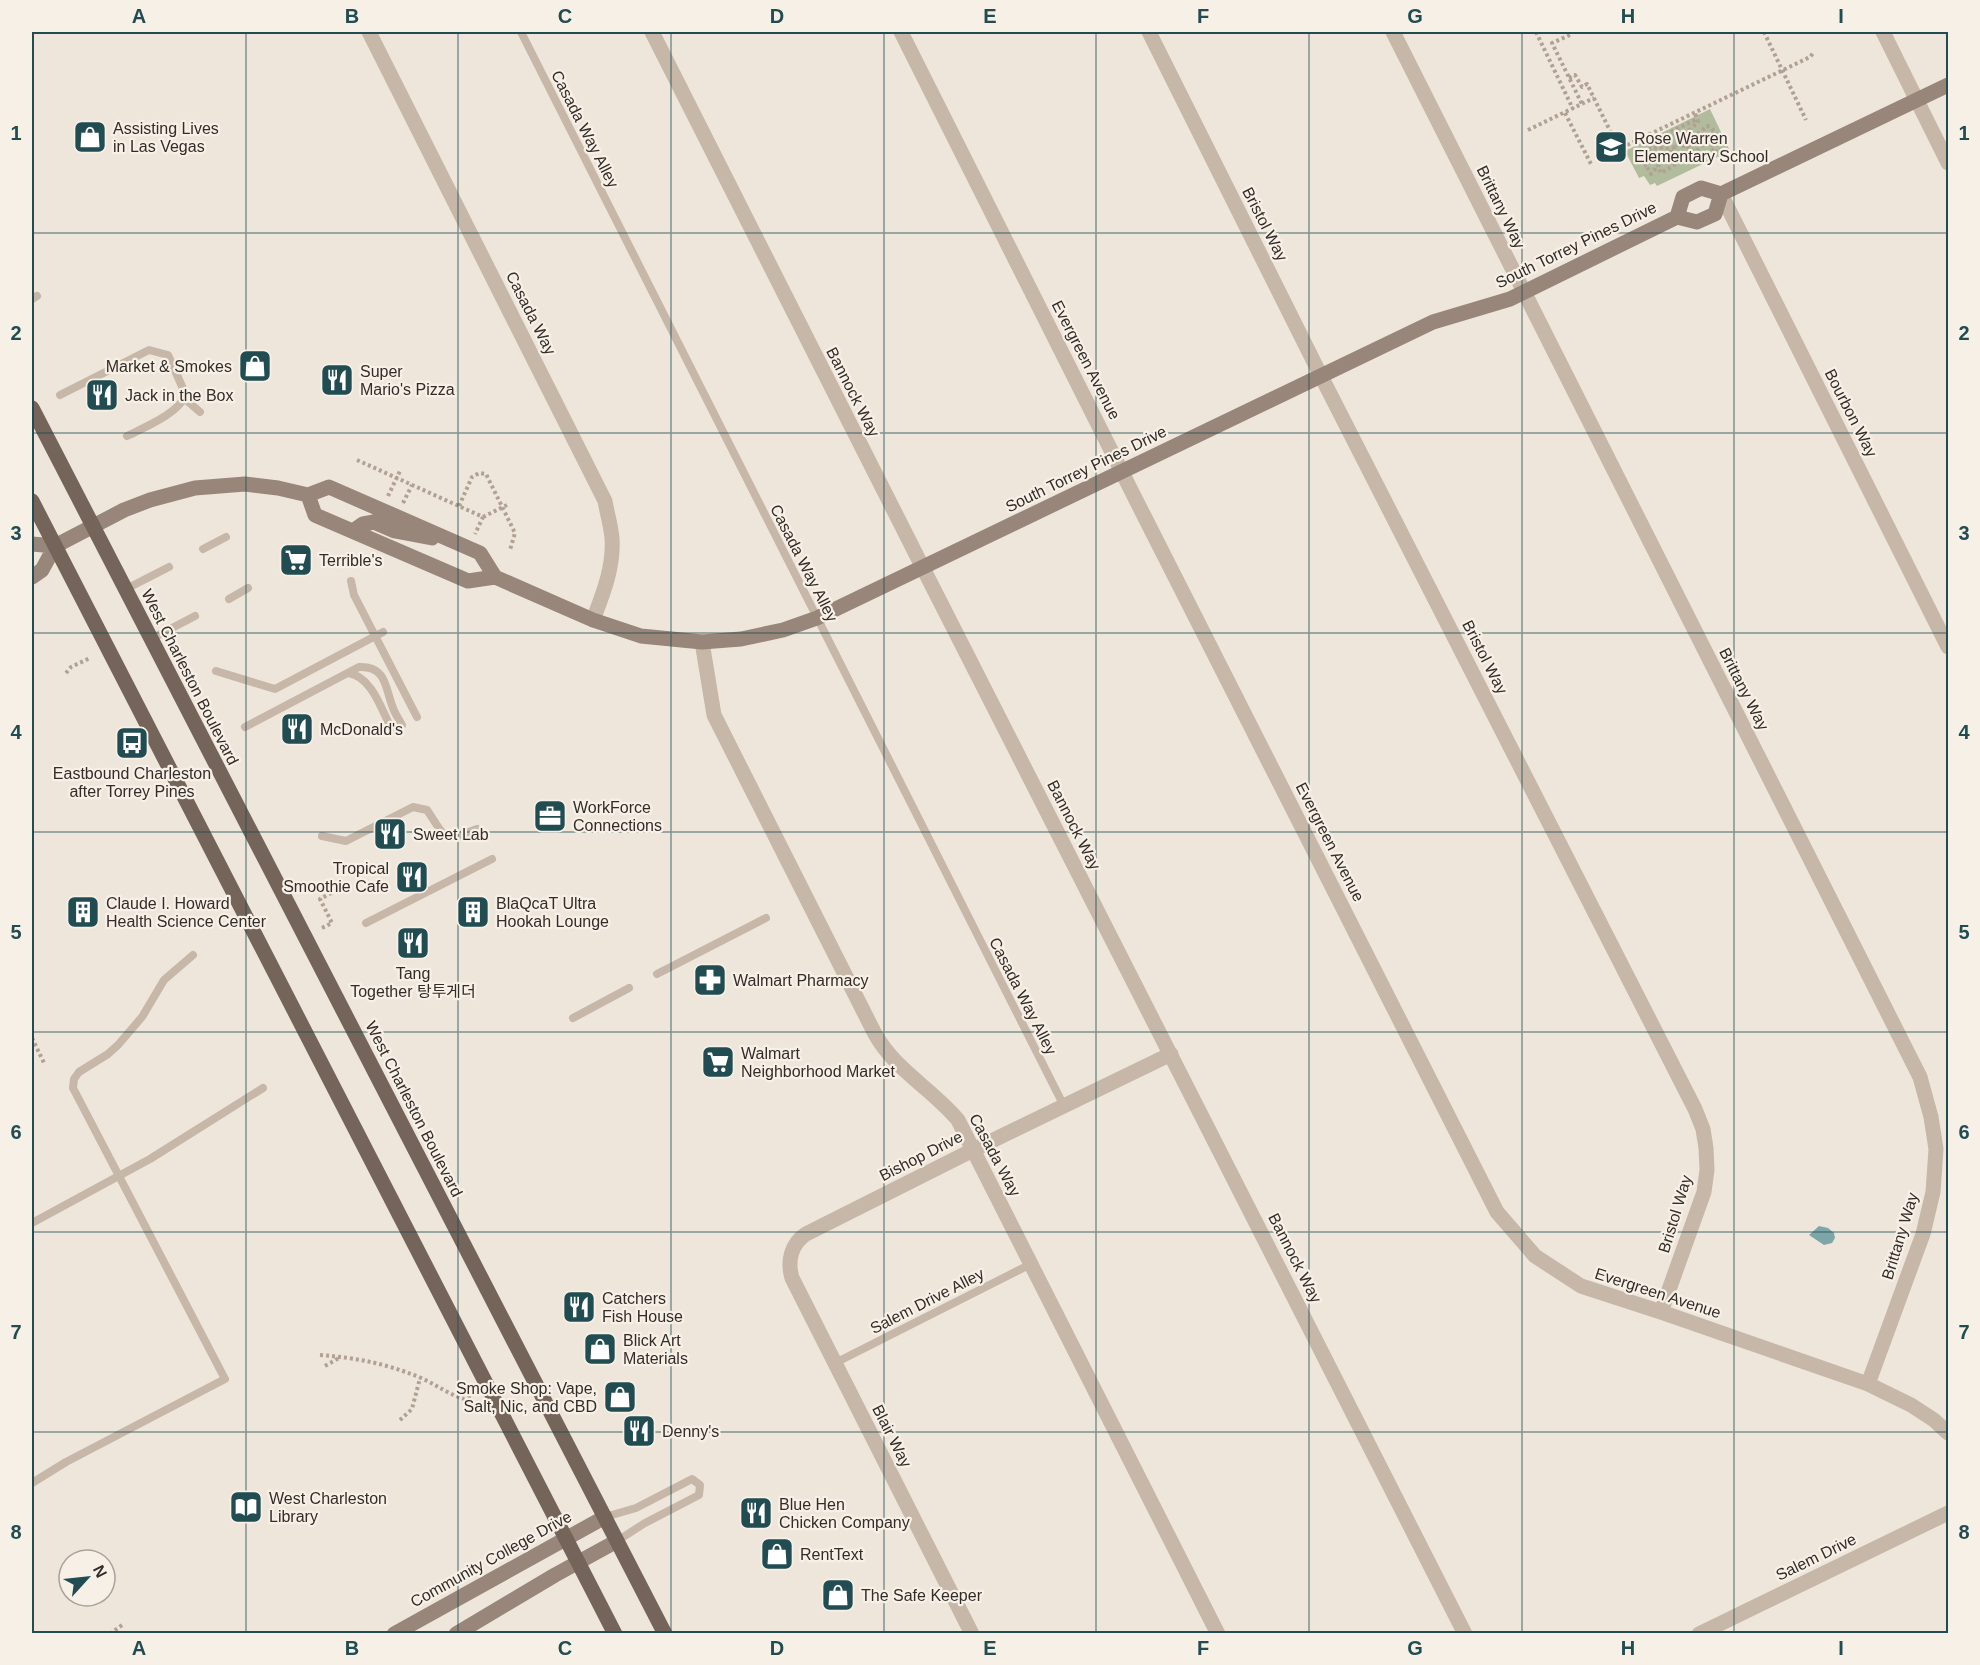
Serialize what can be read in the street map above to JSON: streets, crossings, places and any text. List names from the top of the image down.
{
  "streets": {
    "main road": ["South Torrey Pines Drive", "West Charleston Boulevard", "Community College Drive"],
    "street": [
      "Brittany Way",
      "Bristol Way",
      "Casada Way",
      "Evergreen Avenue",
      "Bannock Way",
      "Bourbon Way",
      "Bishop Drive",
      "Blair Way",
      "Salem Drive"
    ],
    "lane": ["Casada Way Alley", "Salem Drive Alley"]
  },
  "crossings": [
    ["Casada Way Alley", "South Torrey Pines Drive"],
    ["Casada Way Alley", "Bishop Drive"],
    ["Brittany Way", "South Torrey Pines Drive"],
    ["Brittany Way", "Evergreen Avenue"],
    ["Bristol Way", "South Torrey Pines Drive"],
    ["Bristol Way", "Evergreen Avenue"],
    ["South Torrey Pines Drive", "Casada Way"],
    ["South Torrey Pines Drive", "Evergreen Avenue"],
    ["South Torrey Pines Drive", "Bannock Way"],
    ["South Torrey Pines Drive", "Bourbon Way"],
    ["Casada Way", "Bishop Drive"],
    ["Casada Way", "Salem Drive Alley"],
    ["Bannock Way", "Bishop Drive"],
    ["West Charleston Boulevard", "Community College Drive"],
    ["Bishop Drive", "Blair Way"],
    ["Salem Drive Alley", "Blair Way"]
  ],
  "places": {
    "shop": [
      "Assisting Lives in Las Vegas",
      "Market & Smokes",
      "Blick Art Materials",
      "Smoke Shop: Vape, Salt, Nic, and CBD",
      "RentText",
      "The Safe Keeper"
    ],
    "school or university": ["Rose Warren Elementary School"],
    "restaurant": [
      "Super Mario's Pizza",
      "Jack in the Box",
      "McDonald's",
      "Sweet Lab",
      "Tropical Smoothie Cafe",
      "Tang Together 탕투게더",
      "Catchers Fish House",
      "Denny's",
      "Blue Hen Chicken Company"
    ],
    "supermarket": ["Terrible's", "Walmart Neighborhood Market"],
    "bus stop": ["Eastbound Charleston after Torrey Pines"],
    "office": ["WorkForce Connections"],
    "building": ["Claude I. Howard Health Science Center", "BlaQcaT Ultra Hookah Lounge"],
    "pharmacy": ["Walmart Pharmacy"],
    "library": ["West Charleston Library"]
  },
  "north": "top right",
  "grid": {
    "columns": [
      "A",
      "B",
      "C",
      "D",
      "E",
      "F",
      "G",
      "H",
      "I"
    ],
    "rows": [
      "1",
      "2",
      "3",
      "4",
      "5",
      "6",
      "7",
      "8"
    ]
  }
}
